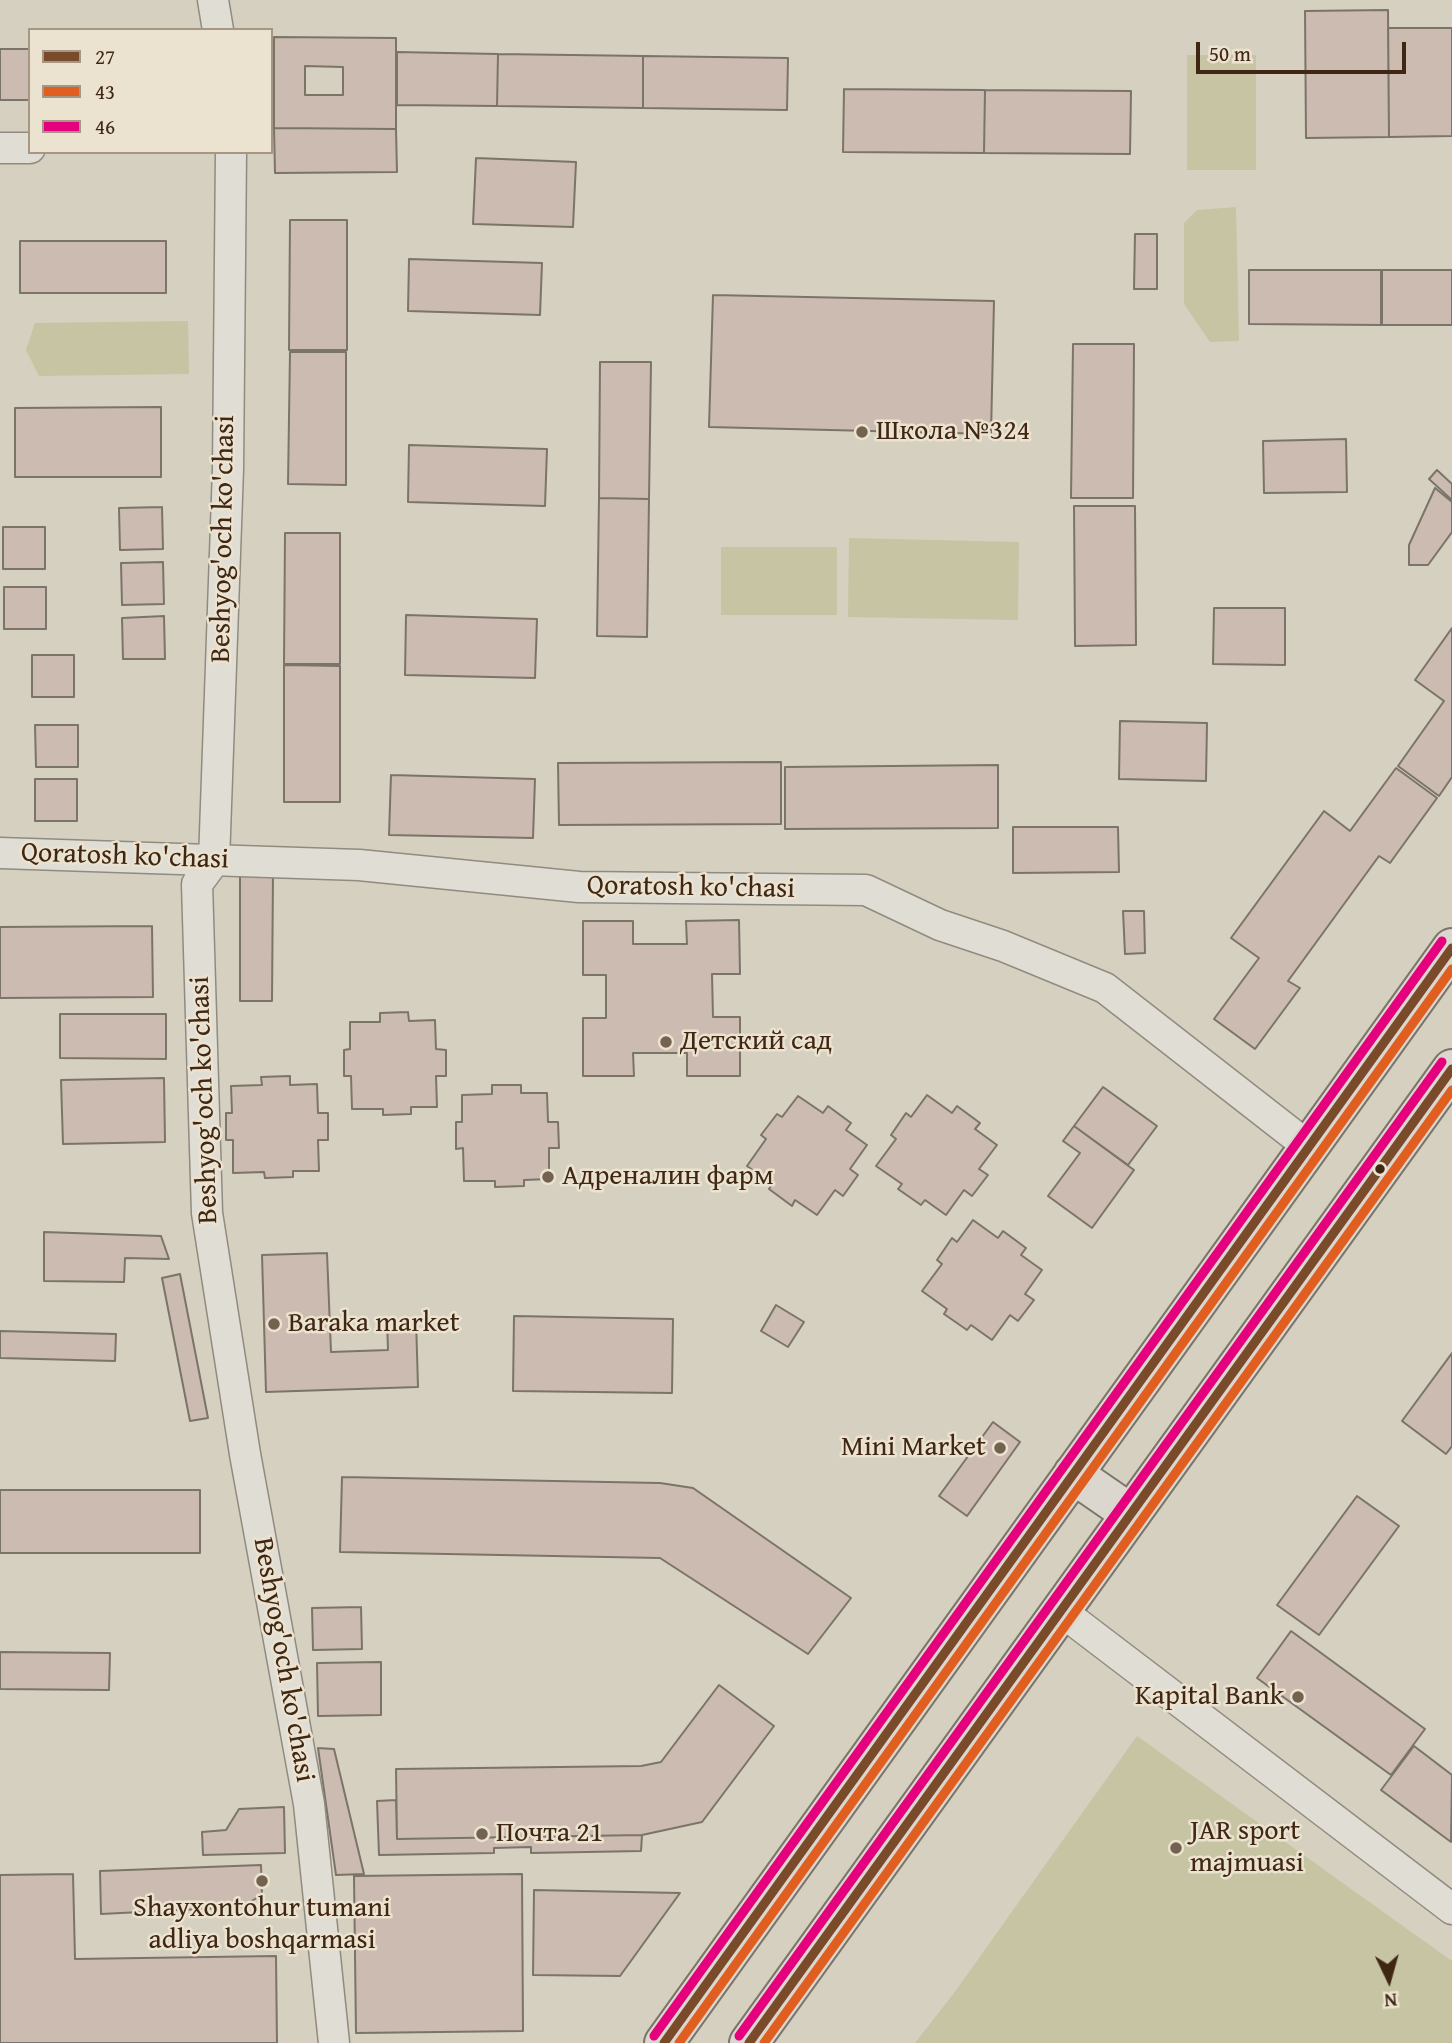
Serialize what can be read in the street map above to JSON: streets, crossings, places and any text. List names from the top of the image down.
{
  "streets": {
    "street": ["Beshyog'och ko'chasi", "Qoratosh ko'chasi"]
  },
  "crossings": [
    ["Beshyog'och ko'chasi", "Qoratosh ko'chasi"]
  ],
  "places": [
    "Школа №324",
    "Детский сад",
    "Адреналин фарм",
    "Baraka market",
    "Mini Market",
    "Kapital Bank",
    "Почта 21",
    "JAR sport majmuasi",
    "Shayxontohur tumani adliya boshqarmasi"
  ],
  "lines": ["transit line 46", "transit line 27", "transit line 43"],
  "legend": ["27", "43", "46"],
  "scale_bar": "50 m",
  "north": "bottom"
}
